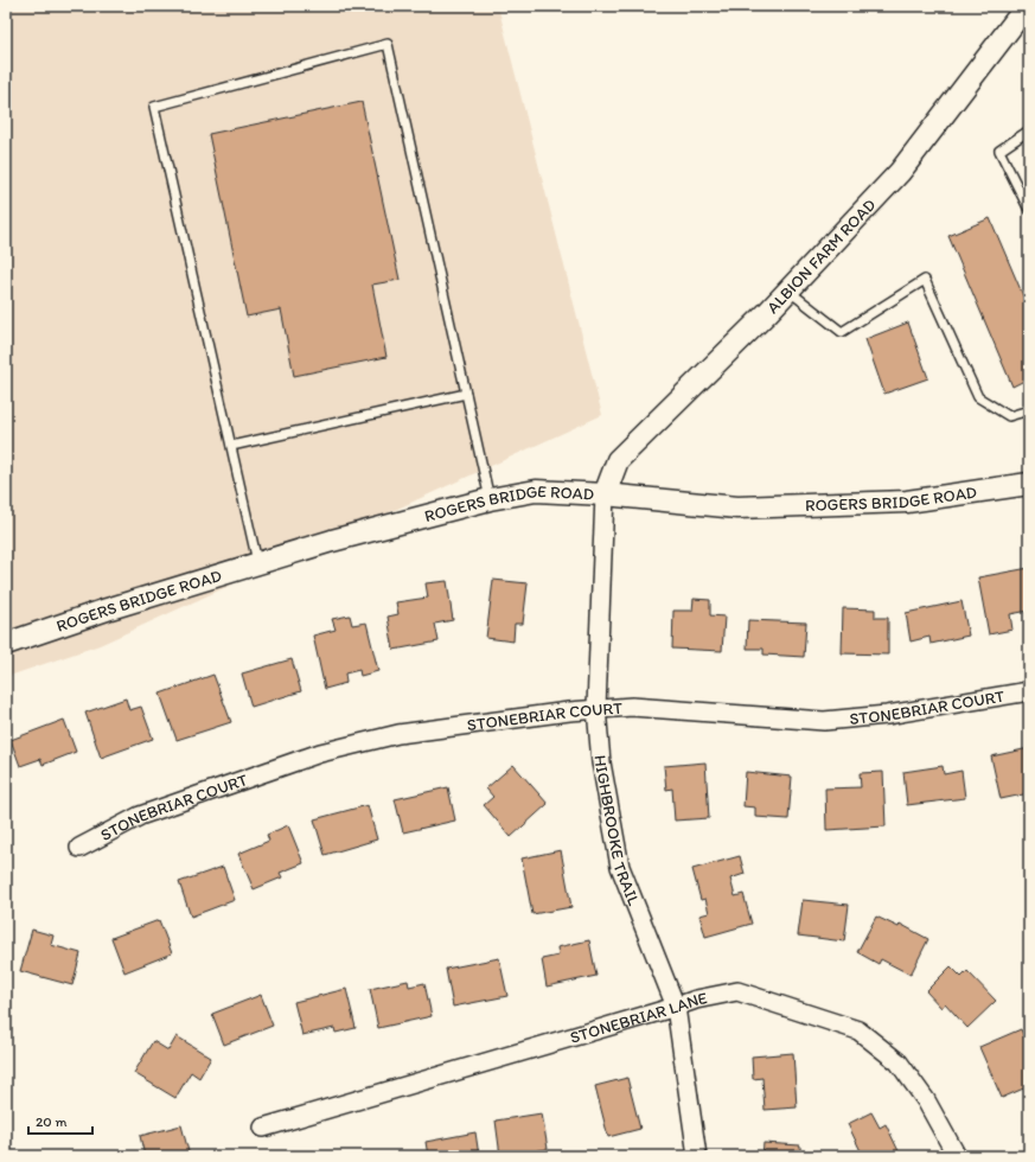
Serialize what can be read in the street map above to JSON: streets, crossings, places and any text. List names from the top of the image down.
{
  "streets": {
    "street": [
      "ALBION FARM ROAD",
      "ROGERS BRIDGE ROAD",
      "STONEBRIAR COURT",
      "HIGHBROOKE TRAIL",
      "STONEBRIAR LANE"
    ]
  },
  "crossings": [
    ["ALBION FARM ROAD", "ROGERS BRIDGE ROAD"],
    ["ALBION FARM ROAD", "HIGHBROOKE TRAIL"],
    ["ROGERS BRIDGE ROAD", "HIGHBROOKE TRAIL"],
    ["STONEBRIAR COURT", "HIGHBROOKE TRAIL"],
    ["HIGHBROOKE TRAIL", "STONEBRIAR LANE"]
  ],
  "scale_bar": "20 m"
}
